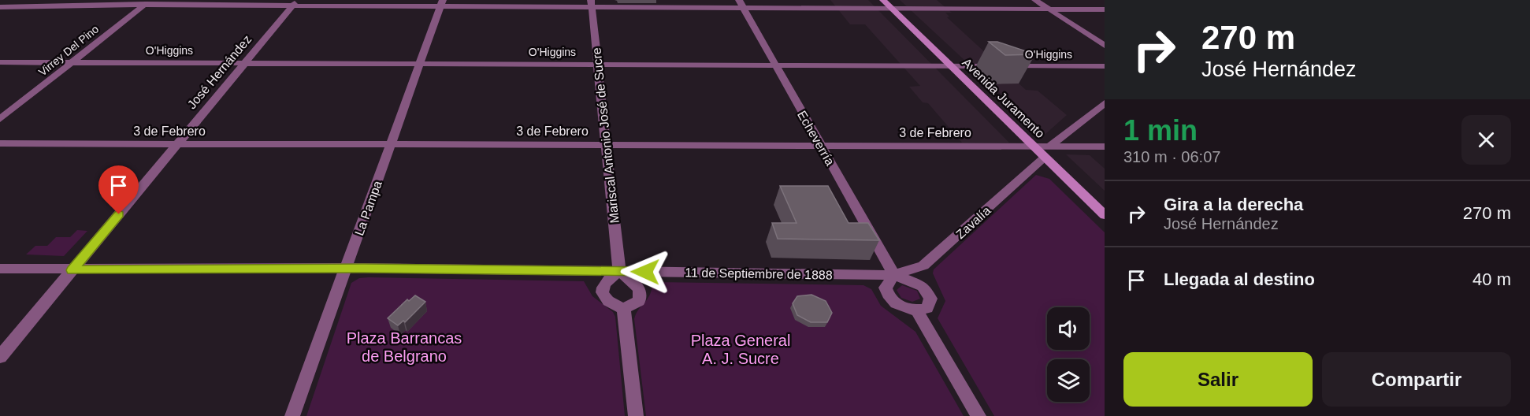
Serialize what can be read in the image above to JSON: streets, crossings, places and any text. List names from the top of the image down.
{
  "streets": {
    "main road": ["Avenida Juramento"],
    "street": [
      "Virrey Del Pino",
      "O'Higgins",
      "José Hernández",
      "3 de Febrero",
      "Mariscal Antonio José de Sucre",
      "Echeverría",
      "La Pampa",
      "Zavalía",
      "11 de Septiembre de 1888"
    ]
  },
  "crossings": [
    ["Virrey Del Pino", "O'Higgins"],
    ["O'Higgins", "José Hernández"],
    ["O'Higgins", "Avenida Juramento"],
    ["O'Higgins", "Mariscal Antonio José de Sucre"],
    ["O'Higgins", "Echeverría"],
    ["O'Higgins", "La Pampa"],
    ["José Hernández", "3 de Febrero"],
    ["José Hernández", "11 de Septiembre de 1888"],
    ["Avenida Juramento", "3 de Febrero"],
    ["Avenida Juramento", "Zavalía"],
    ["3 de Febrero", "Mariscal Antonio José de Sucre"],
    ["3 de Febrero", "Echeverría"],
    ["3 de Febrero", "La Pampa"],
    ["Mariscal Antonio José de Sucre", "11 de Septiembre de 1888"],
    ["Echeverría", "Zavalía"],
    ["Echeverría", "11 de Septiembre de 1888"],
    ["La Pampa", "11 de Septiembre de 1888"],
    ["Zavalía", "11 de Septiembre de 1888"]
  ],
  "parks": ["Plaza Barrancas de Belgrano", "Plaza General A. J. Sucre"],
  "page": {
    "turn": ["270 m", "José Hernández"],
    "heading": ["1 min", "310 m · 06:07"],
    "list": [
      {
        "name": "Gira a la derecha",
        "note": "José Hernández",
        "value": "270 m"
      },
      {
        "name": "Llegada al destino",
        "value": "40 m"
      }
    ],
    "buttons": ["Salir", "Compartir"]
  }
}
